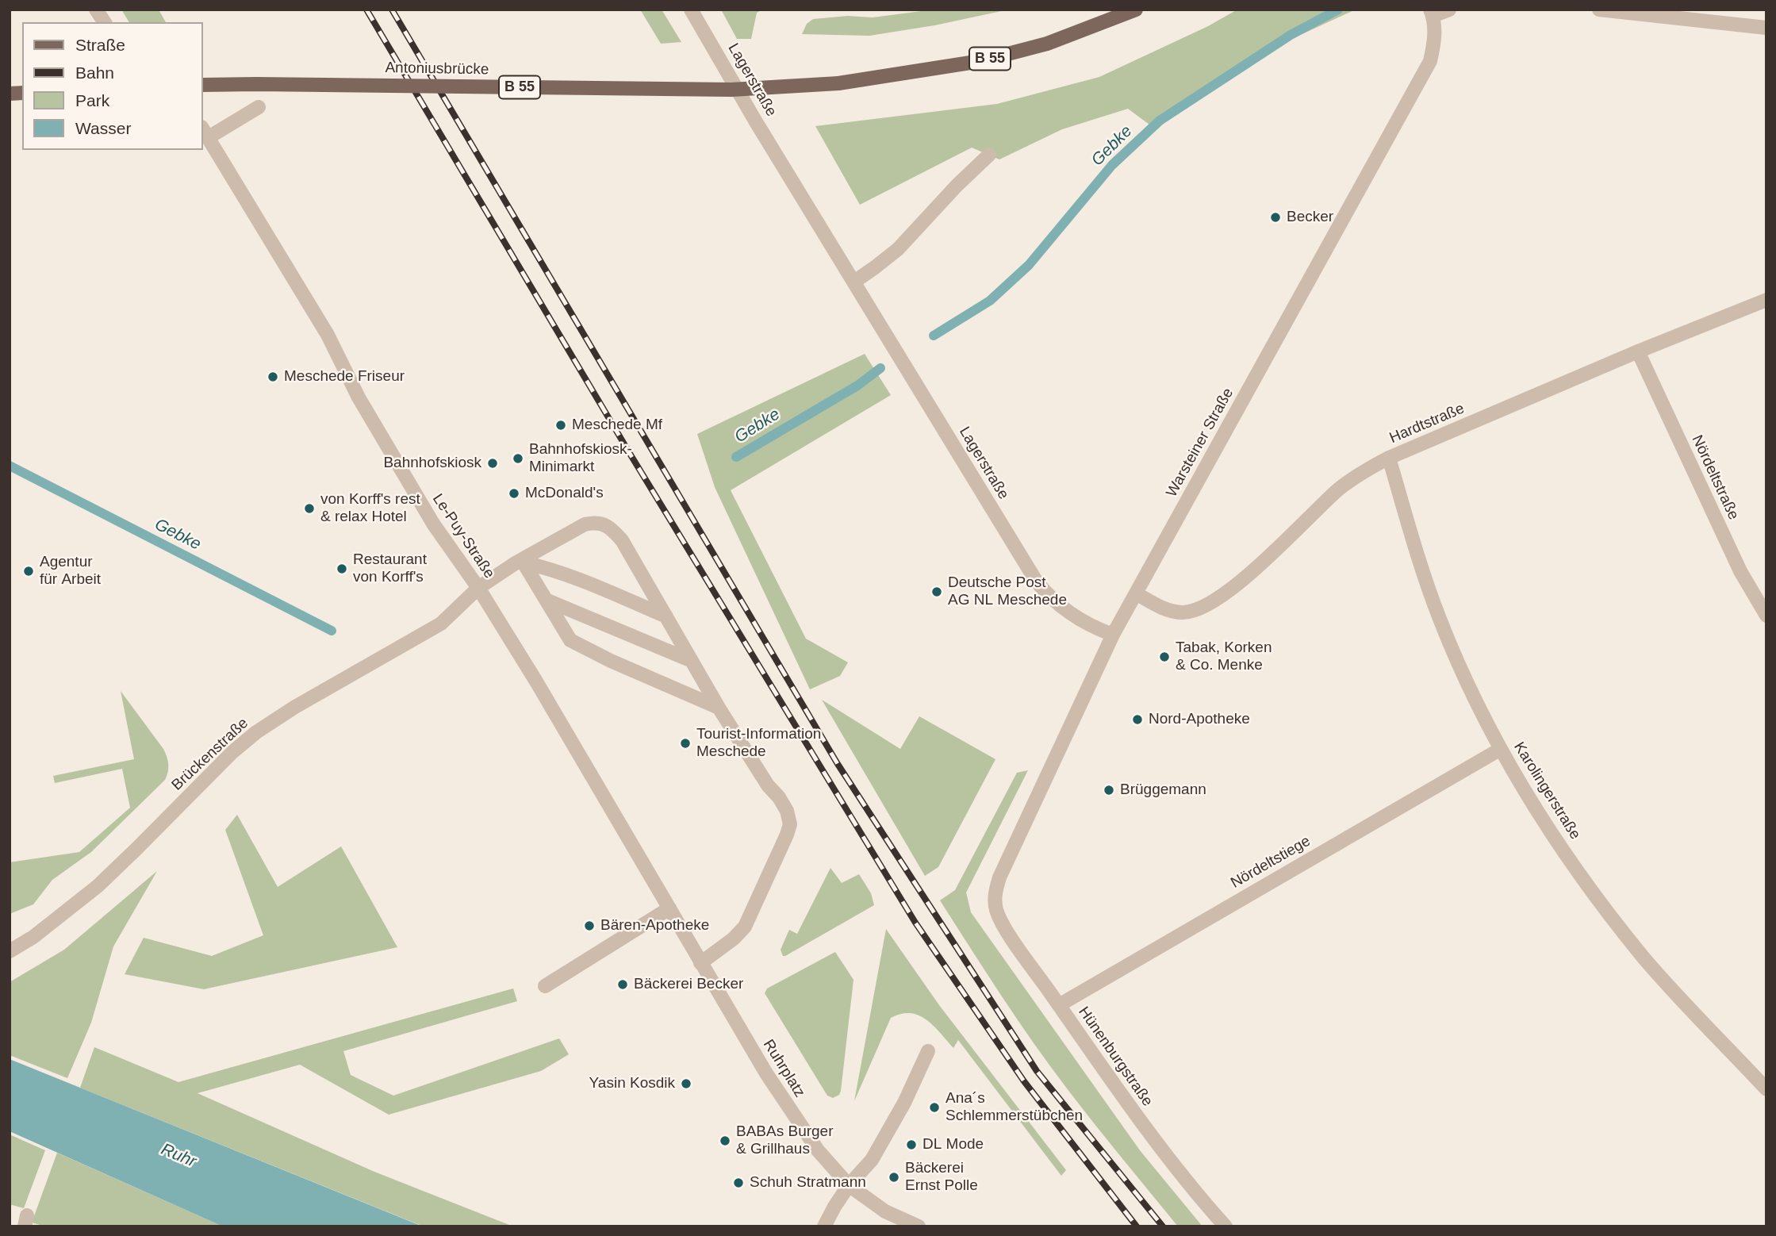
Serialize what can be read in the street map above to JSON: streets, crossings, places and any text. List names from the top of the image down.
{
  "streets": {
    "main road": ["B 55", "Antoniusbrücke"],
    "street": [
      "Lagerstraße",
      "Hardtstraße",
      "Warsteiner Straße",
      "Nördeltstraße",
      "Le-Puy-Straße",
      "Brückenstraße",
      "Karolingerstraße",
      "Nördeltstiege",
      "Hünenburgstraße",
      "Ruhrplatz"
    ]
  },
  "crossings": [
    ["Lagerstraße", "Warsteiner Straße"],
    ["Hardtstraße", "Warsteiner Straße"],
    ["Hardtstraße", "Nördeltstraße"],
    ["Hardtstraße", "Karolingerstraße"],
    ["Warsteiner Straße", "Hünenburgstraße"],
    ["Le-Puy-Straße", "Brückenstraße"],
    ["Le-Puy-Straße", "Ruhrplatz"],
    ["Brückenstraße", "Ruhrplatz"],
    ["Karolingerstraße", "Nördeltstiege"],
    ["Nördeltstiege", "Hünenburgstraße"]
  ],
  "water": ["Gebke", "Ruhr"],
  "places": [
    "Becker",
    "Meschede Friseur",
    "Meschede Mf",
    "Bahnhofskiosk- Minimarkt",
    "Bahnhofskiosk",
    "McDonald's",
    "von Korff's rest & relax Hotel",
    "Restaurant von Korff's",
    "Agentur für Arbeit",
    "Deutsche Post AG NL Meschede",
    "Tabak, Korken & Co. Menke",
    "Nord-Apotheke",
    "Tourist-Information Meschede",
    "Brüggemann",
    "Bären-Apotheke",
    "Bäckerei Becker",
    "Yasin Kosdik",
    "Ana´s Schlemmerstübchen",
    "BABAs Burger & Grillhaus",
    "DL Mode",
    "Bäckerei Ernst Polle",
    "Schuh Stratmann"
  ],
  "legend": [
    "Straße",
    "Bahn",
    "Park",
    "Wasser"
  ]
}
